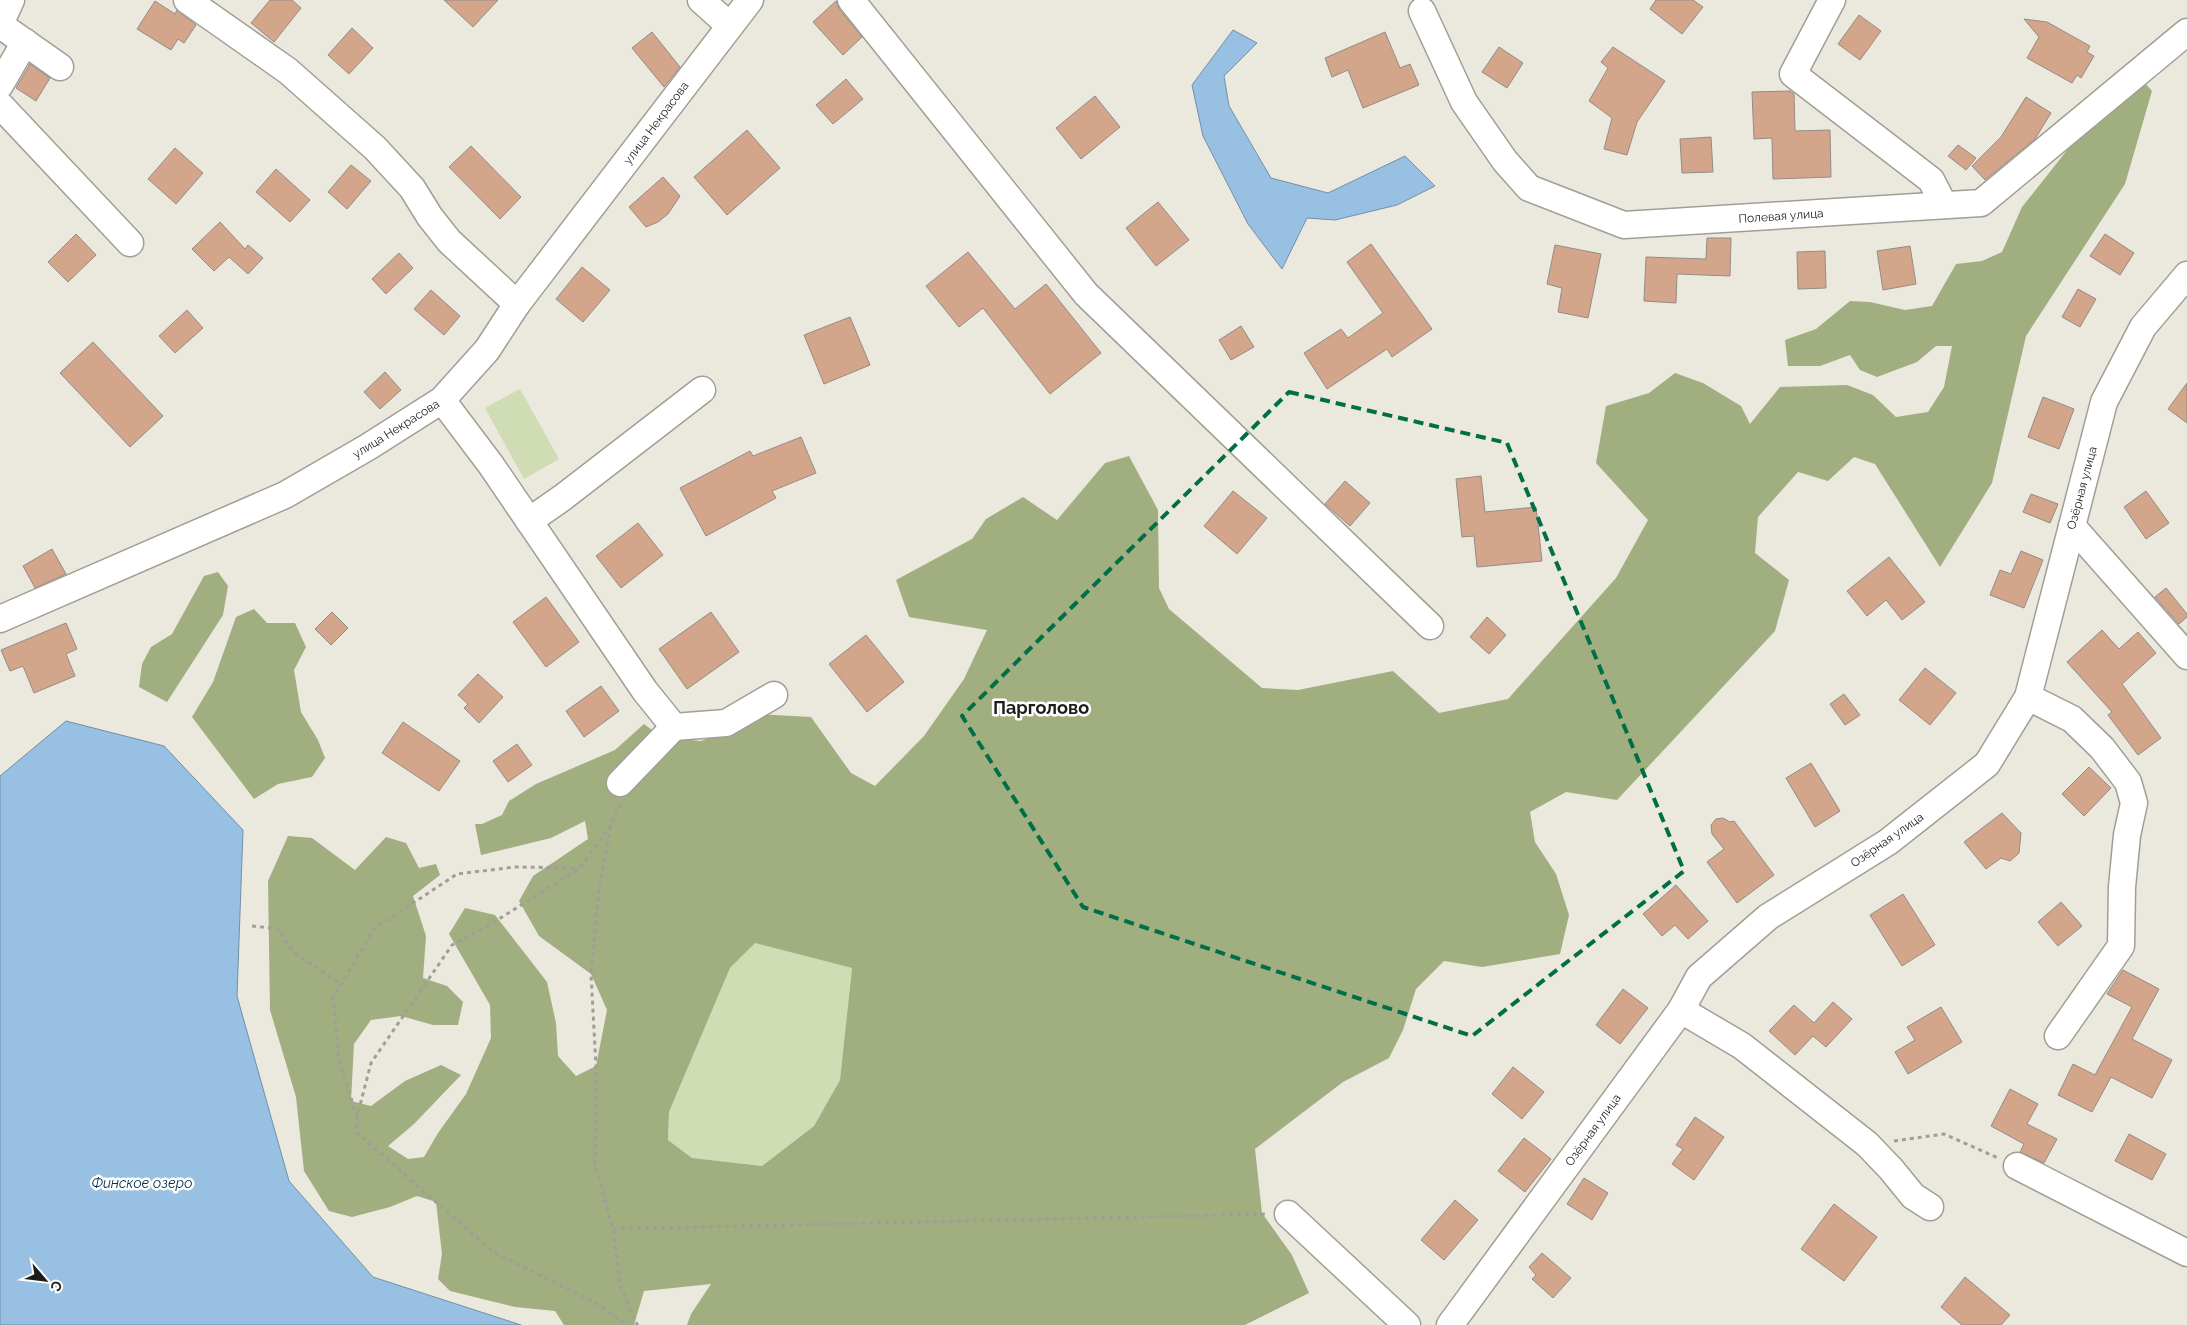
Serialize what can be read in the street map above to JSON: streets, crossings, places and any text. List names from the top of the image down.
{
  "streets": {
    "street": ["улица Некрасова", "Полевая улица", "Озёрная улица"]
  },
  "districts": ["Парголово"],
  "water": ["Финское озеро"],
  "north": "bottom right"
}
